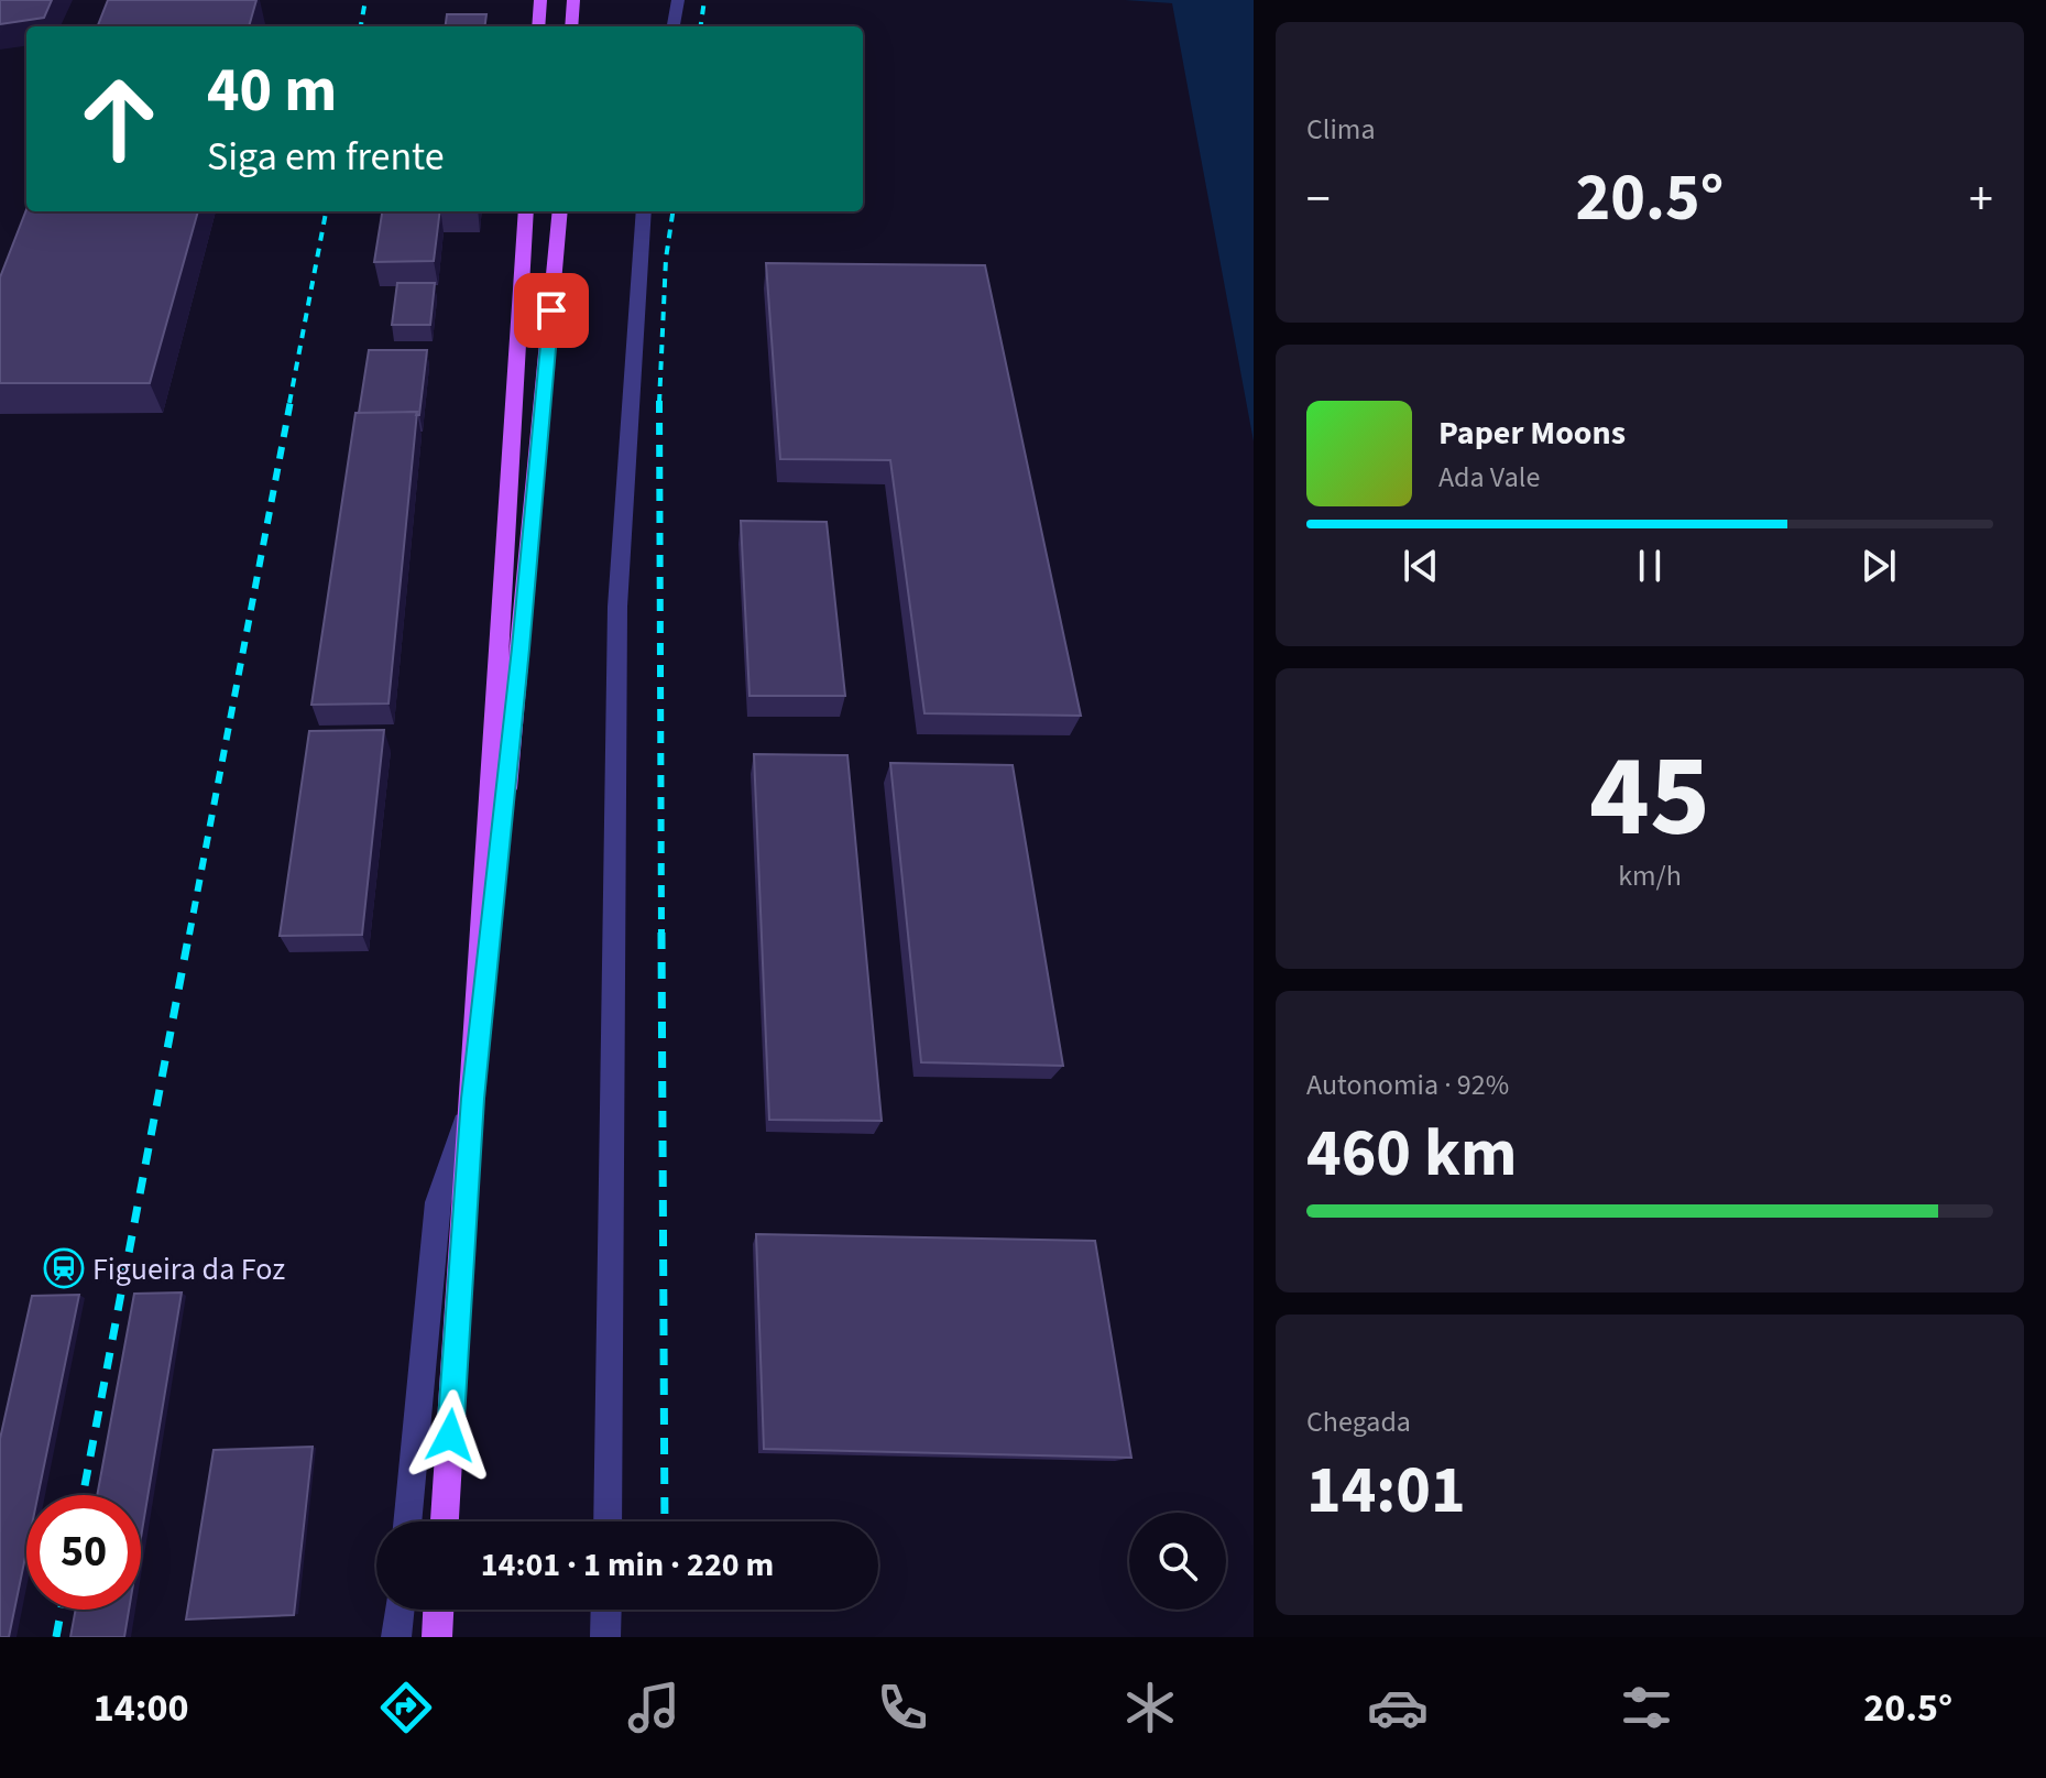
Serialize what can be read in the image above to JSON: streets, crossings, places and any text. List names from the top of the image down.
{
  "places": {
    "station": ["Figueira da Foz"]
  },
  "page": {
    "tile": [
      "Clima",
      ["45", "km/h"],
      ["Autonomia · 92%", "460 km"],
      ["Chegada", "14:01"]
    ],
    "turn": ["40 m", "Siga em frente"],
    "heat": ["−", "20.5°", "+"],
    "song": ["Paper Moons", "Ada Vale"],
    "limit": "50",
    "trip": "14:01 · 1 min · 220 m",
    "tabs": ["14:00", "20.5°"]
  }
}
